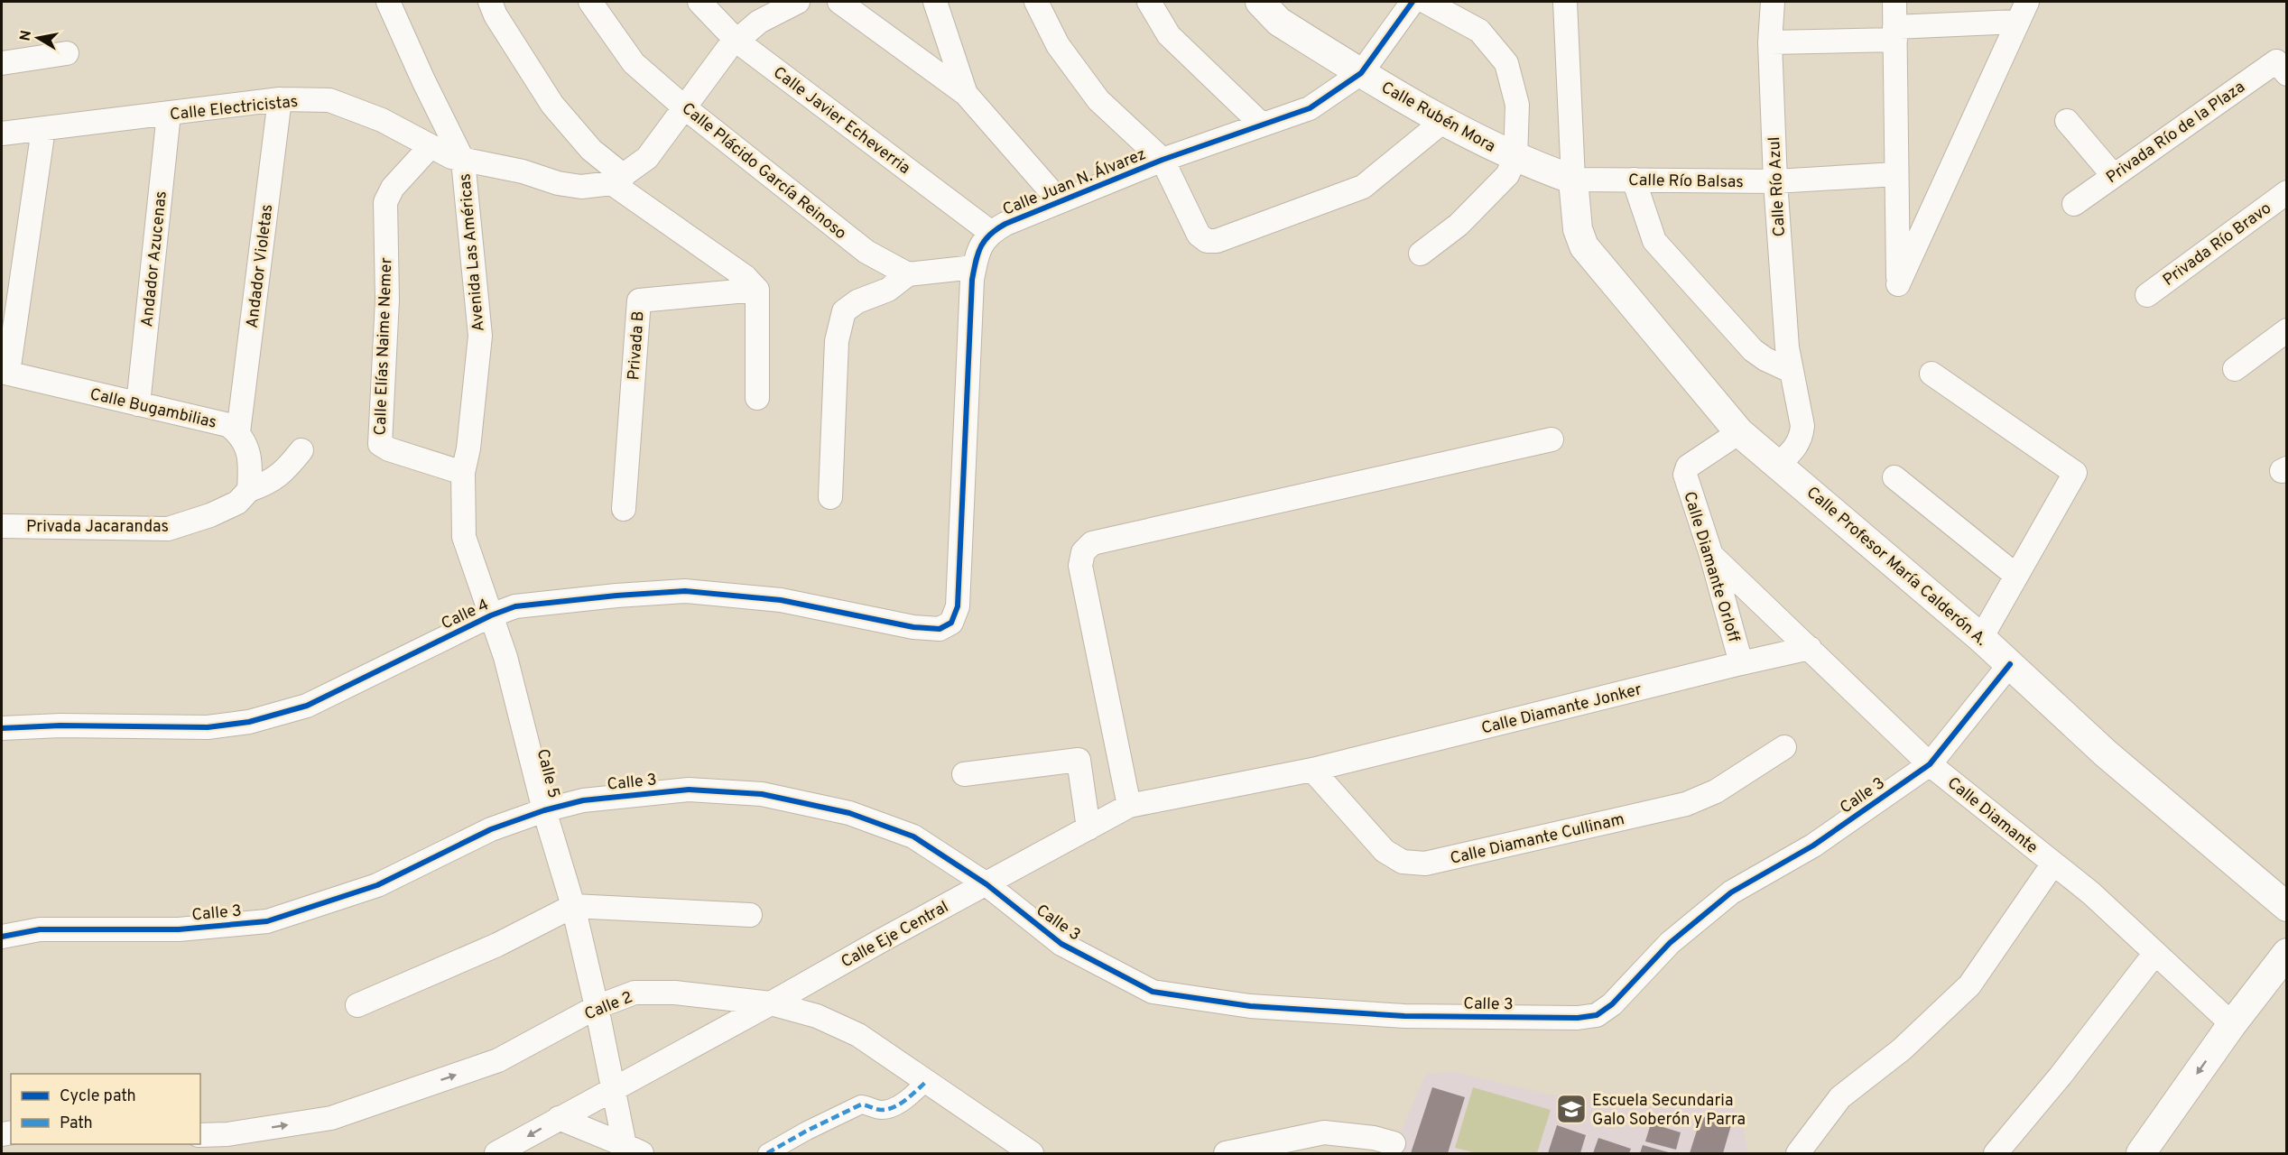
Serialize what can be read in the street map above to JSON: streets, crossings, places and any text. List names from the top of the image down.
{
  "streets": {
    "street": [
      "Calle Electricistas",
      "Calle Rubén Mora",
      "Calle Javier Echeverria",
      "Privada Río de la Plaza",
      "Calle Plácido García Reinoso",
      "Calle Río Balsas",
      "Calle Juan N. Álvarez",
      "Calle Río Azul",
      "Privada Río Bravo",
      "Avenida Las Américas",
      "Andador Azucenas",
      "Andador Violetas",
      "Privada B",
      "Calle Elías Naime Nemer",
      "Calle Bugambilias",
      "Privada Jacarandas",
      "Calle Profesor María Calderón A.",
      "Calle Diamante Orloff",
      "Calle 4",
      "Calle Diamante Jonker",
      "Calle 5",
      "Calle 3",
      "Calle Diamante",
      "Calle Diamante Cullinam",
      "Calle Eje Central",
      "Calle 2"
    ]
  },
  "crossings": [
    ["Calle Electricistas", "Avenida Las Américas"],
    ["Calle Electricistas", "Andador Azucenas"],
    ["Calle Electricistas", "Andador Violetas"],
    ["Calle Electricistas", "Calle Elías Naime Nemer"],
    ["Calle Electricistas", "Calle Bugambilias"],
    ["Calle Rubén Mora", "Calle Río Balsas"],
    ["Calle Rubén Mora", "Calle Juan N. Álvarez"],
    ["Calle Rubén Mora", "Calle Profesor María Calderón A."],
    ["Calle Javier Echeverria", "Calle Juan N. Álvarez"],
    ["Calle Río Balsas", "Calle Río Azul"],
    ["Calle Río Balsas", "Calle Profesor María Calderón A."],
    ["Calle Juan N. Álvarez", "Calle 4"],
    ["Calle Río Azul", "Calle Profesor María Calderón A."],
    ["Avenida Las Américas", "Calle Elías Naime Nemer"],
    ["Avenida Las Américas", "Calle 5"],
    ["Andador Azucenas", "Calle Bugambilias"],
    ["Andador Violetas", "Calle Bugambilias"],
    ["Calle Elías Naime Nemer", "Calle 5"],
    ["Calle Bugambilias", "Privada Jacarandas"],
    ["Calle Profesor María Calderón A.", "Calle Diamante Orloff"],
    ["Calle Profesor María Calderón A.", "Calle 3"],
    ["Calle Diamante Orloff", "Calle Diamante Jonker"],
    ["Calle Diamante Orloff", "Calle Diamante"],
    ["Calle 4", "Calle 5"],
    ["Calle Diamante Jonker", "Calle Diamante"],
    ["Calle Diamante Jonker", "Calle Diamante Cullinam"],
    ["Calle Diamante Jonker", "Calle Eje Central"],
    ["Calle 5", "Calle 3"],
    ["Calle 5", "Calle Eje Central"],
    ["Calle 5", "Calle 2"],
    ["Calle 3", "Calle Diamante"],
    ["Calle 3", "Calle Eje Central"],
    ["Calle Diamante Cullinam", "Calle Eje Central"],
    ["Calle Eje Central", "Calle 2"]
  ],
  "places": {
    "school or university": ["Escuela Secundaria Galo Soberón y Parra"]
  },
  "legend": ["Cycle path", "Path"],
  "north": "left"
}
